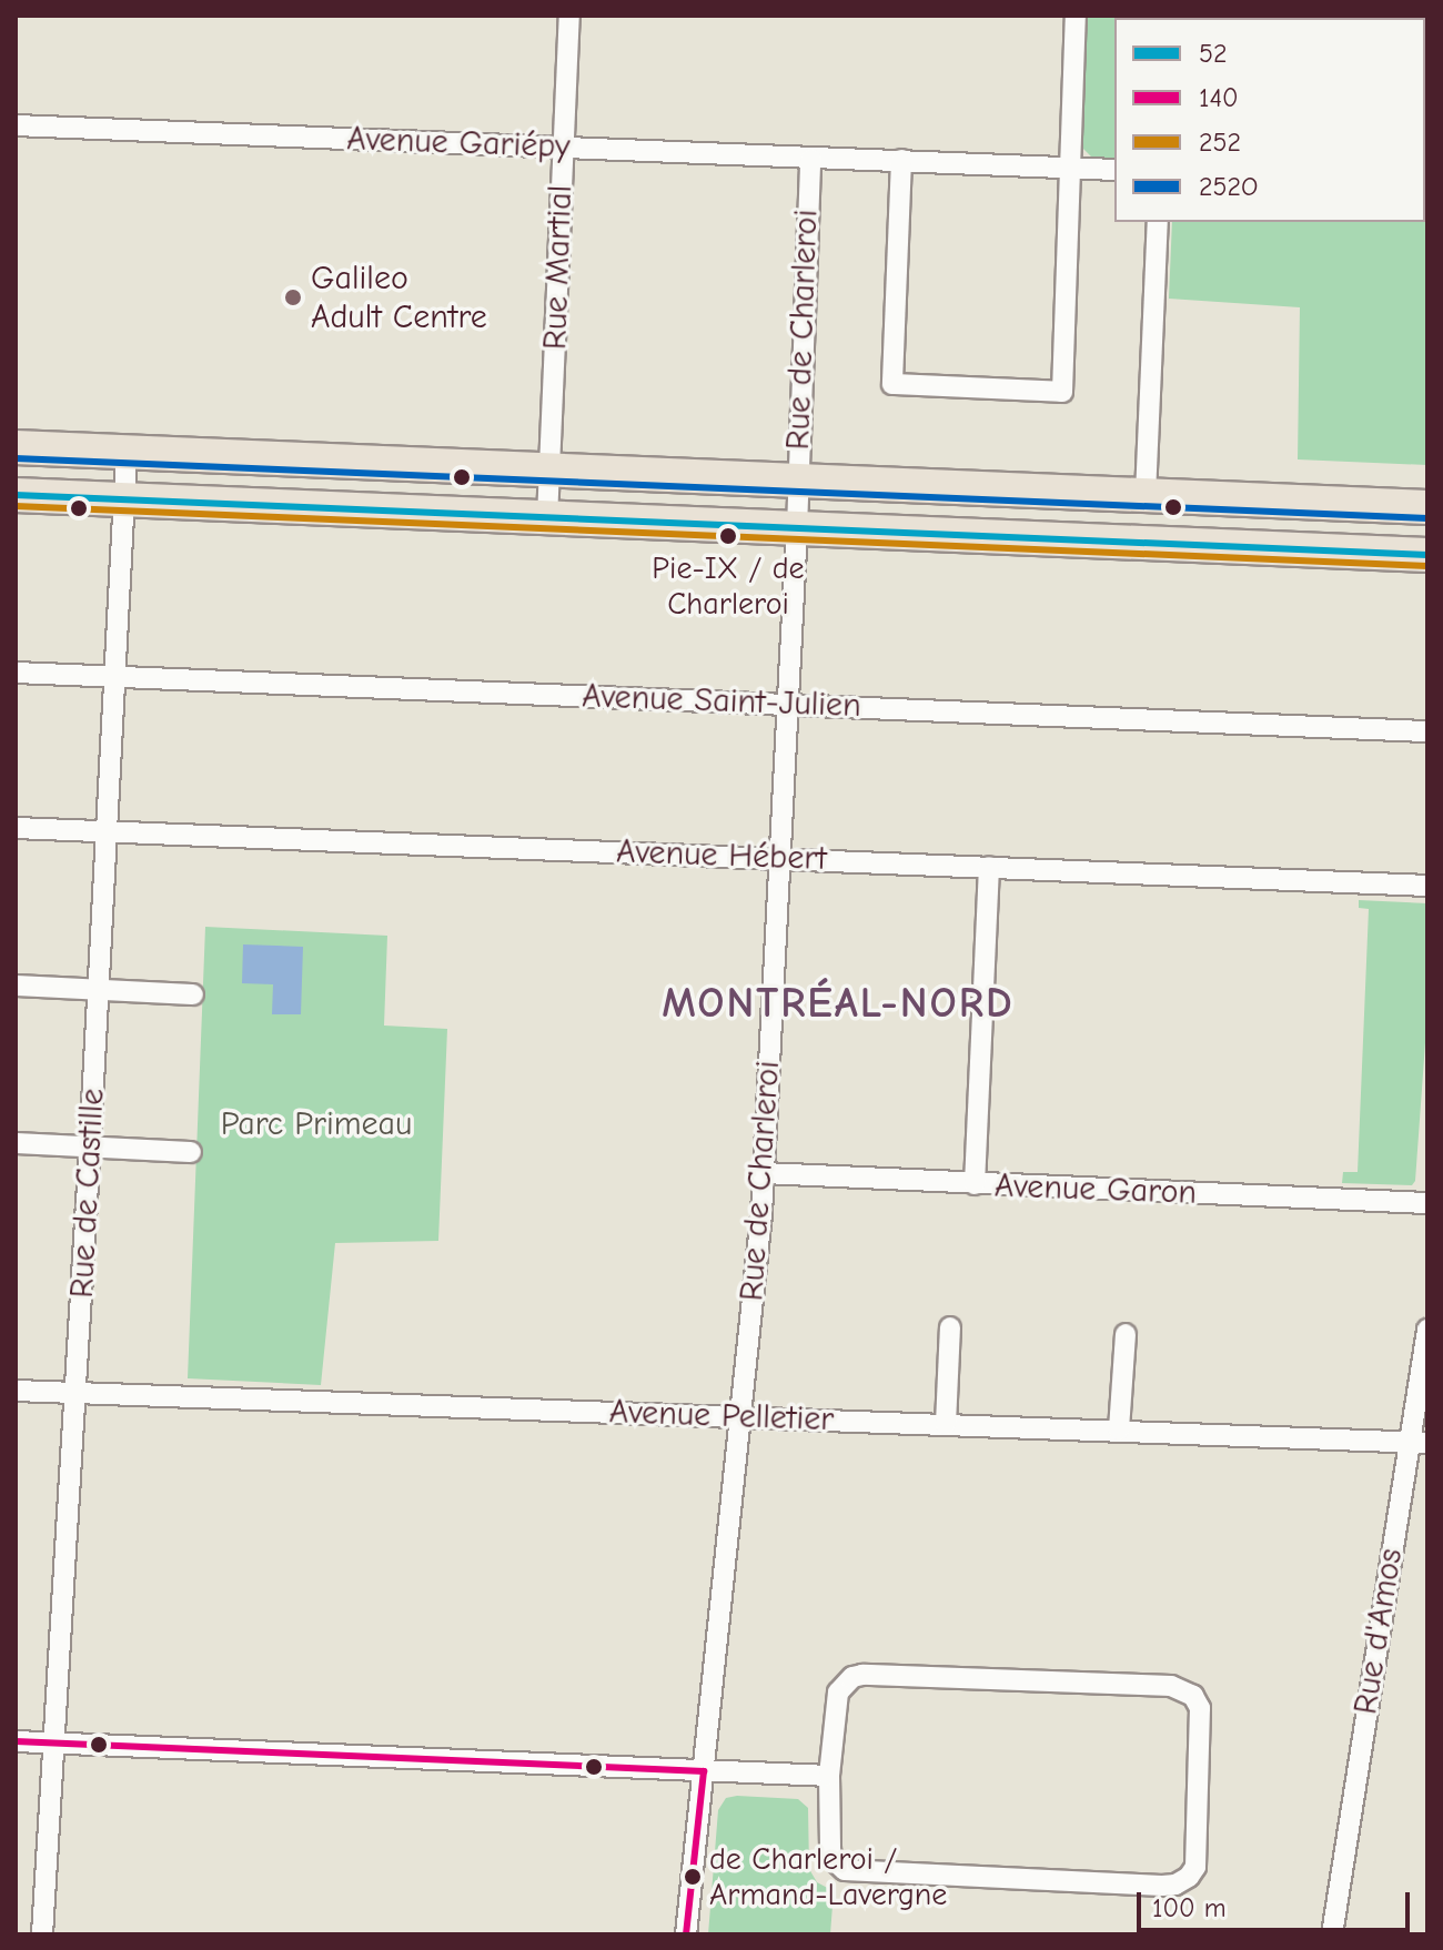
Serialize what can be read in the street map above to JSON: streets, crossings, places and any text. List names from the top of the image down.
{
  "streets": {
    "street": [
      "Avenue Gariépy",
      "Rue Martial",
      "Rue de Charleroi",
      "Avenue Saint-Julien",
      "Avenue Hébert",
      "Avenue Garon",
      "Rue de Castille",
      "Avenue Pelletier",
      "Rue d'Amos"
    ]
  },
  "crossings": [
    ["Avenue Gariépy", "Rue Martial"],
    ["Avenue Gariépy", "Rue de Charleroi"],
    ["Rue de Charleroi", "Avenue Saint-Julien"],
    ["Rue de Charleroi", "Avenue Hébert"],
    ["Rue de Charleroi", "Avenue Garon"],
    ["Rue de Charleroi", "Avenue Pelletier"],
    ["Avenue Saint-Julien", "Rue de Castille"],
    ["Avenue Hébert", "Rue de Castille"],
    ["Rue de Castille", "Avenue Pelletier"],
    ["Avenue Pelletier", "Rue d'Amos"]
  ],
  "districts": ["MONTRÉAL-NORD"],
  "parks": ["Parc Primeau"],
  "places": ["Galileo Adult Centre", "Pie-IX / de Charleroi", "de Charleroi / Armand-Lavergne"],
  "lines": [
    "transit line 252O",
    "transit line 52",
    "transit line 252",
    "transit line 140"
  ],
  "legend": [
    "52",
    "140",
    "252",
    "252O"
  ],
  "scale_bar": "100 m"
}
